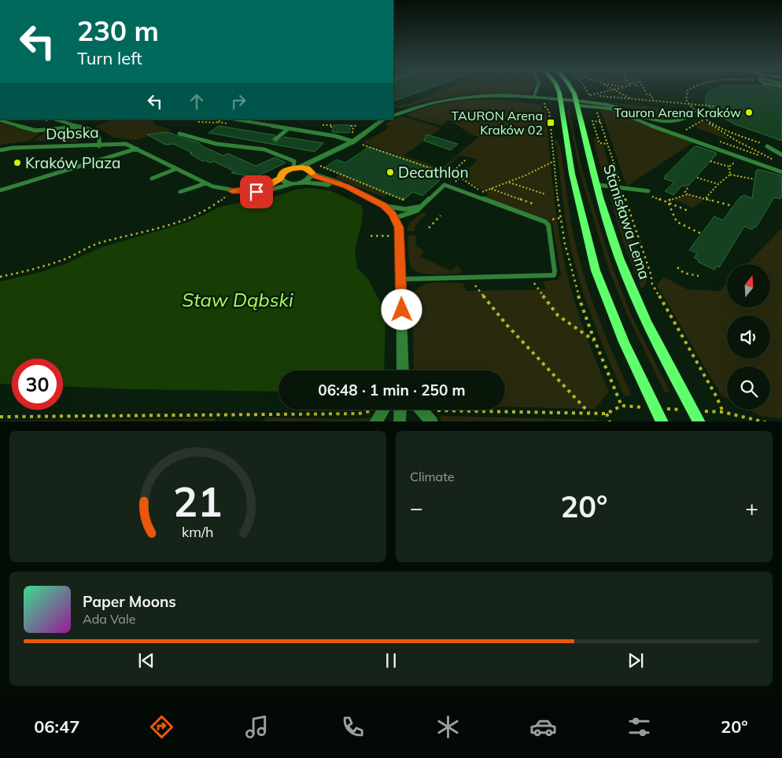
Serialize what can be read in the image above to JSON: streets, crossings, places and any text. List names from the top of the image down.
{
  "streets": {
    "main road": ["Stanisława Lema"],
    "lane": ["Dąbska"]
  },
  "water": ["Staw Dąbski"],
  "places": {
    "other": ["Tauron Arena Kraków", "Kraków Plaza", "Decathlon"],
    "transit": ["TAURON Arena Kraków 02"]
  },
  "north": "top",
  "page": {
    "turn": ["230 m", "Turn left"],
    "limit": "30",
    "trip": "06:48 · 1 min · 250 m",
    "tile": "Climate",
    "heat": ["−", "20°", "+"],
    "song": ["Paper Moons", "Ada Vale"],
    "tabs": ["06:47", "20°"],
    "gauge": ["21", "km/h"]
  }
}
